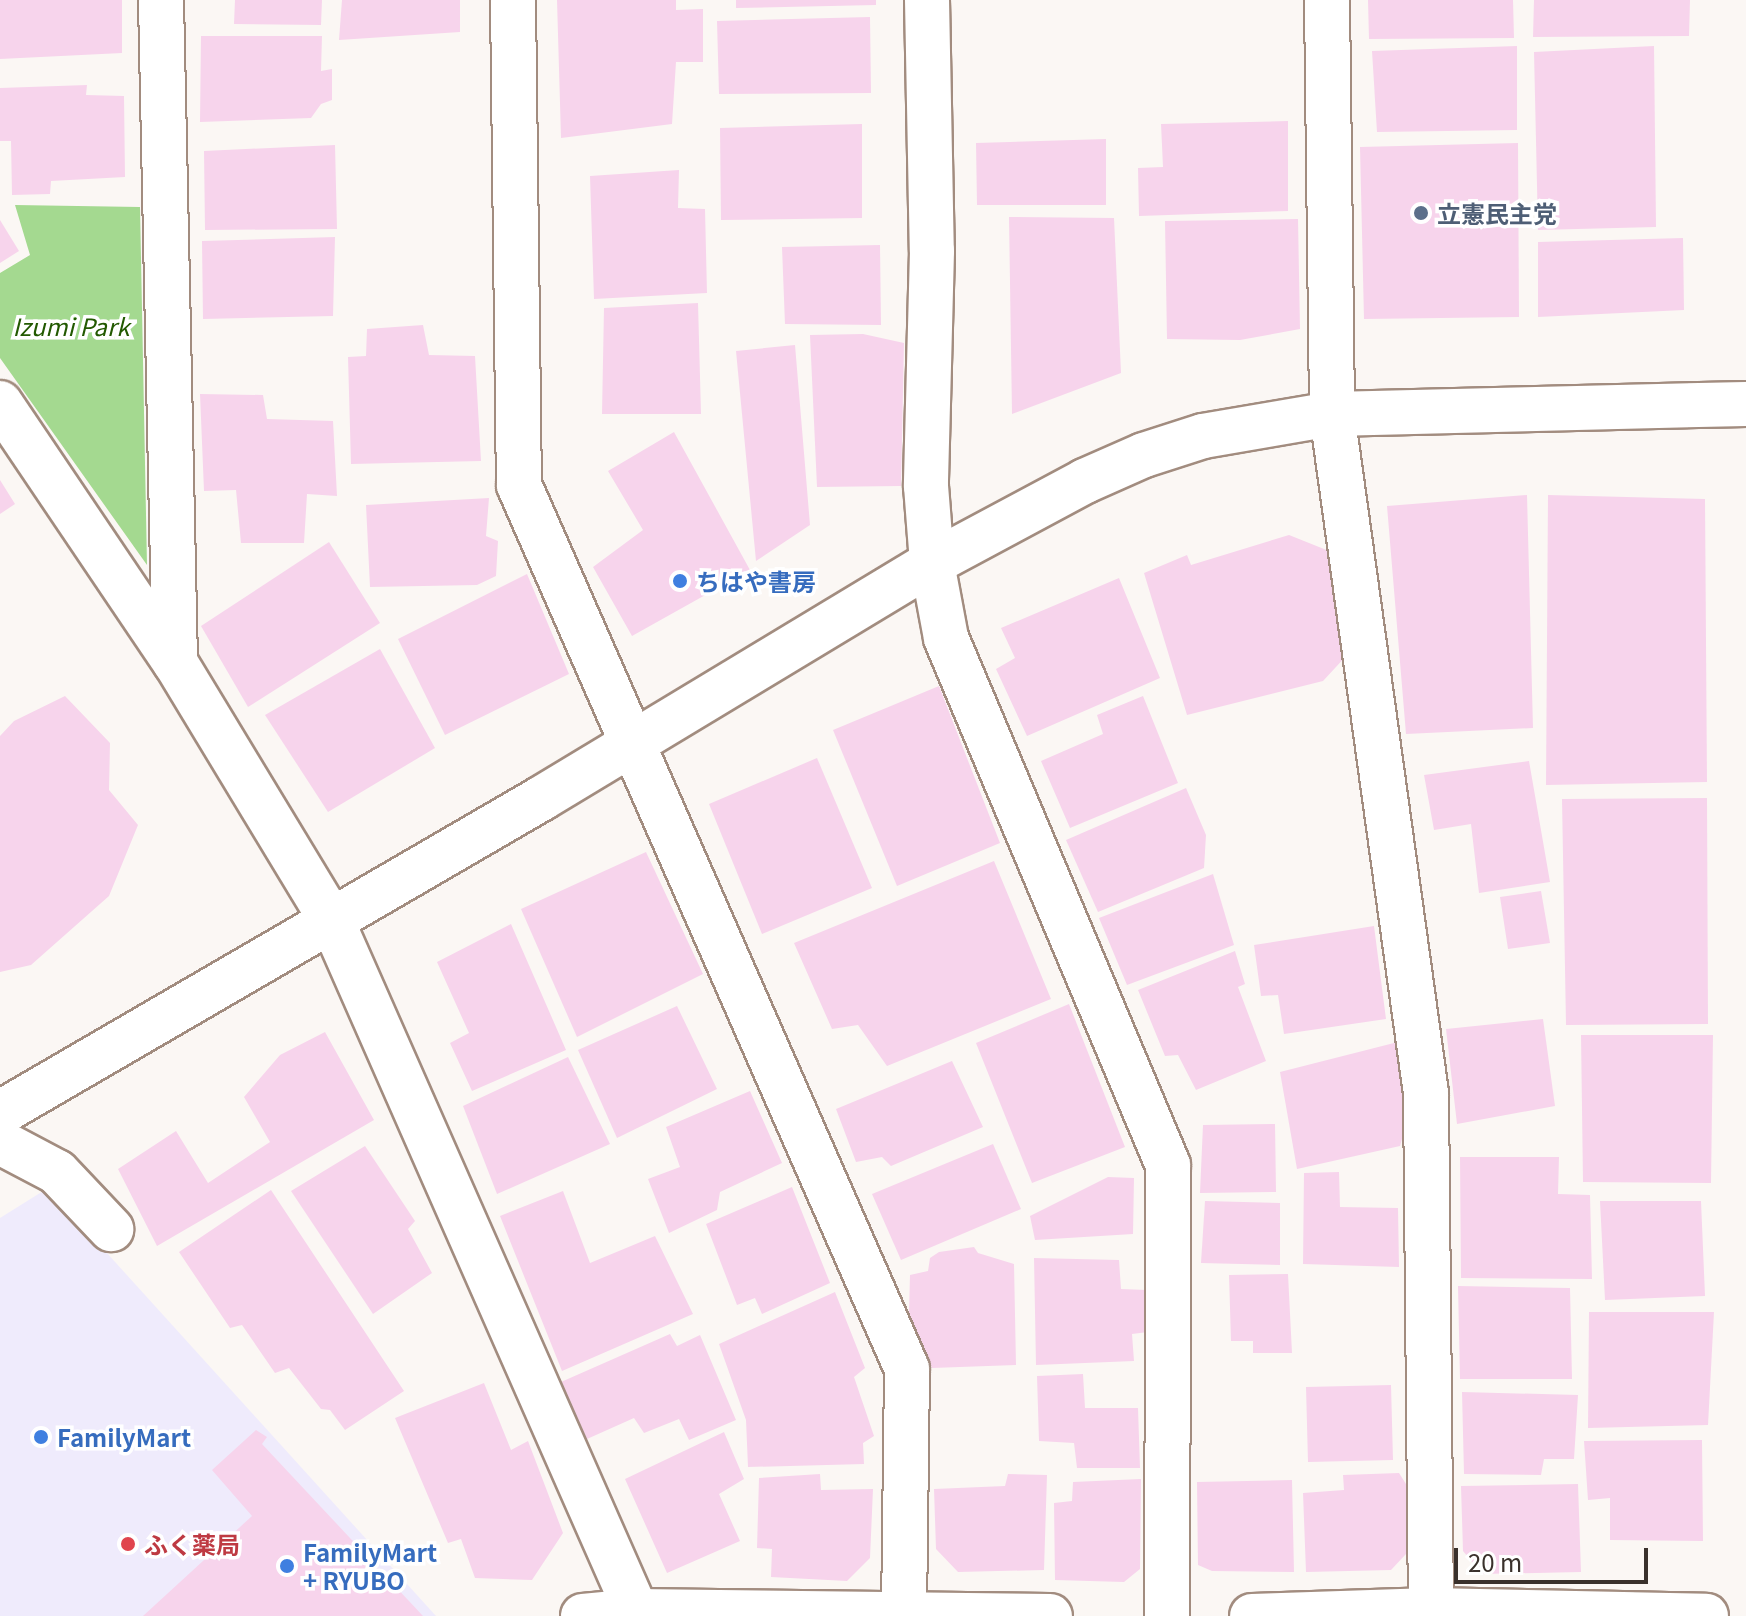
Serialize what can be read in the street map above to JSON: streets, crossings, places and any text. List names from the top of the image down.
{
  "parks": ["Izumi Park"],
  "places": [
    "立憲民主党",
    "ちはや書房",
    "FamilyMart",
    "ふく薬局",
    "FamilyMart + RYUBO"
  ],
  "scale_bar": "20 m"
}
